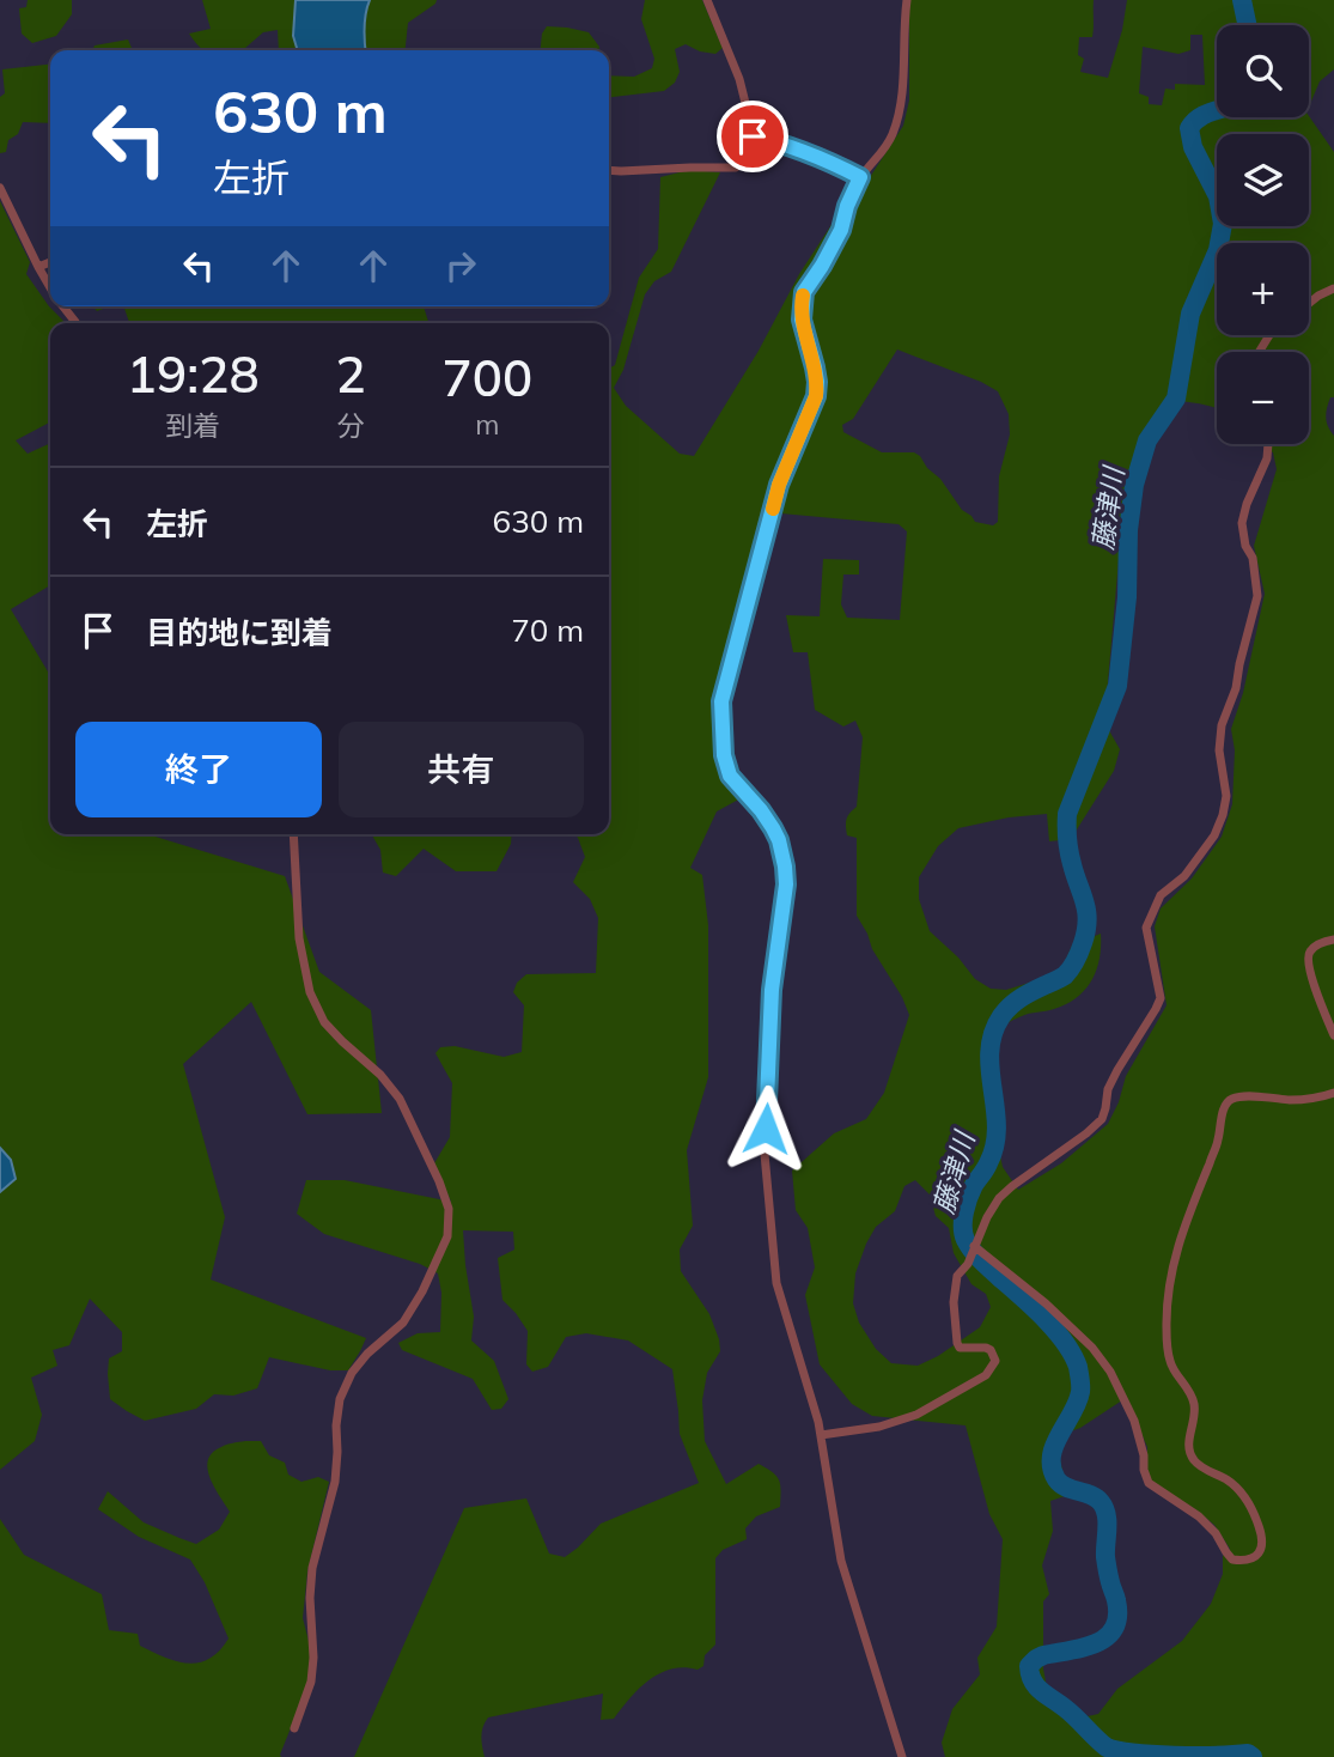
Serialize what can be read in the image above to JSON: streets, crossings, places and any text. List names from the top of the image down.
{
  "water": ["藤津川"],
  "page": {
    "map_buttons": ["+", "−"],
    "turn": ["630 m", "左折"],
    "eta": [
      "19:28",
      "到着",
      "2",
      "分",
      "700",
      "m"
    ],
    "list": [
      {
        "name": "左折",
        "value": "630 m"
      },
      {
        "name": "目的地に到着",
        "value": "70 m"
      }
    ],
    "buttons": ["終了", "共有"]
  }
}
